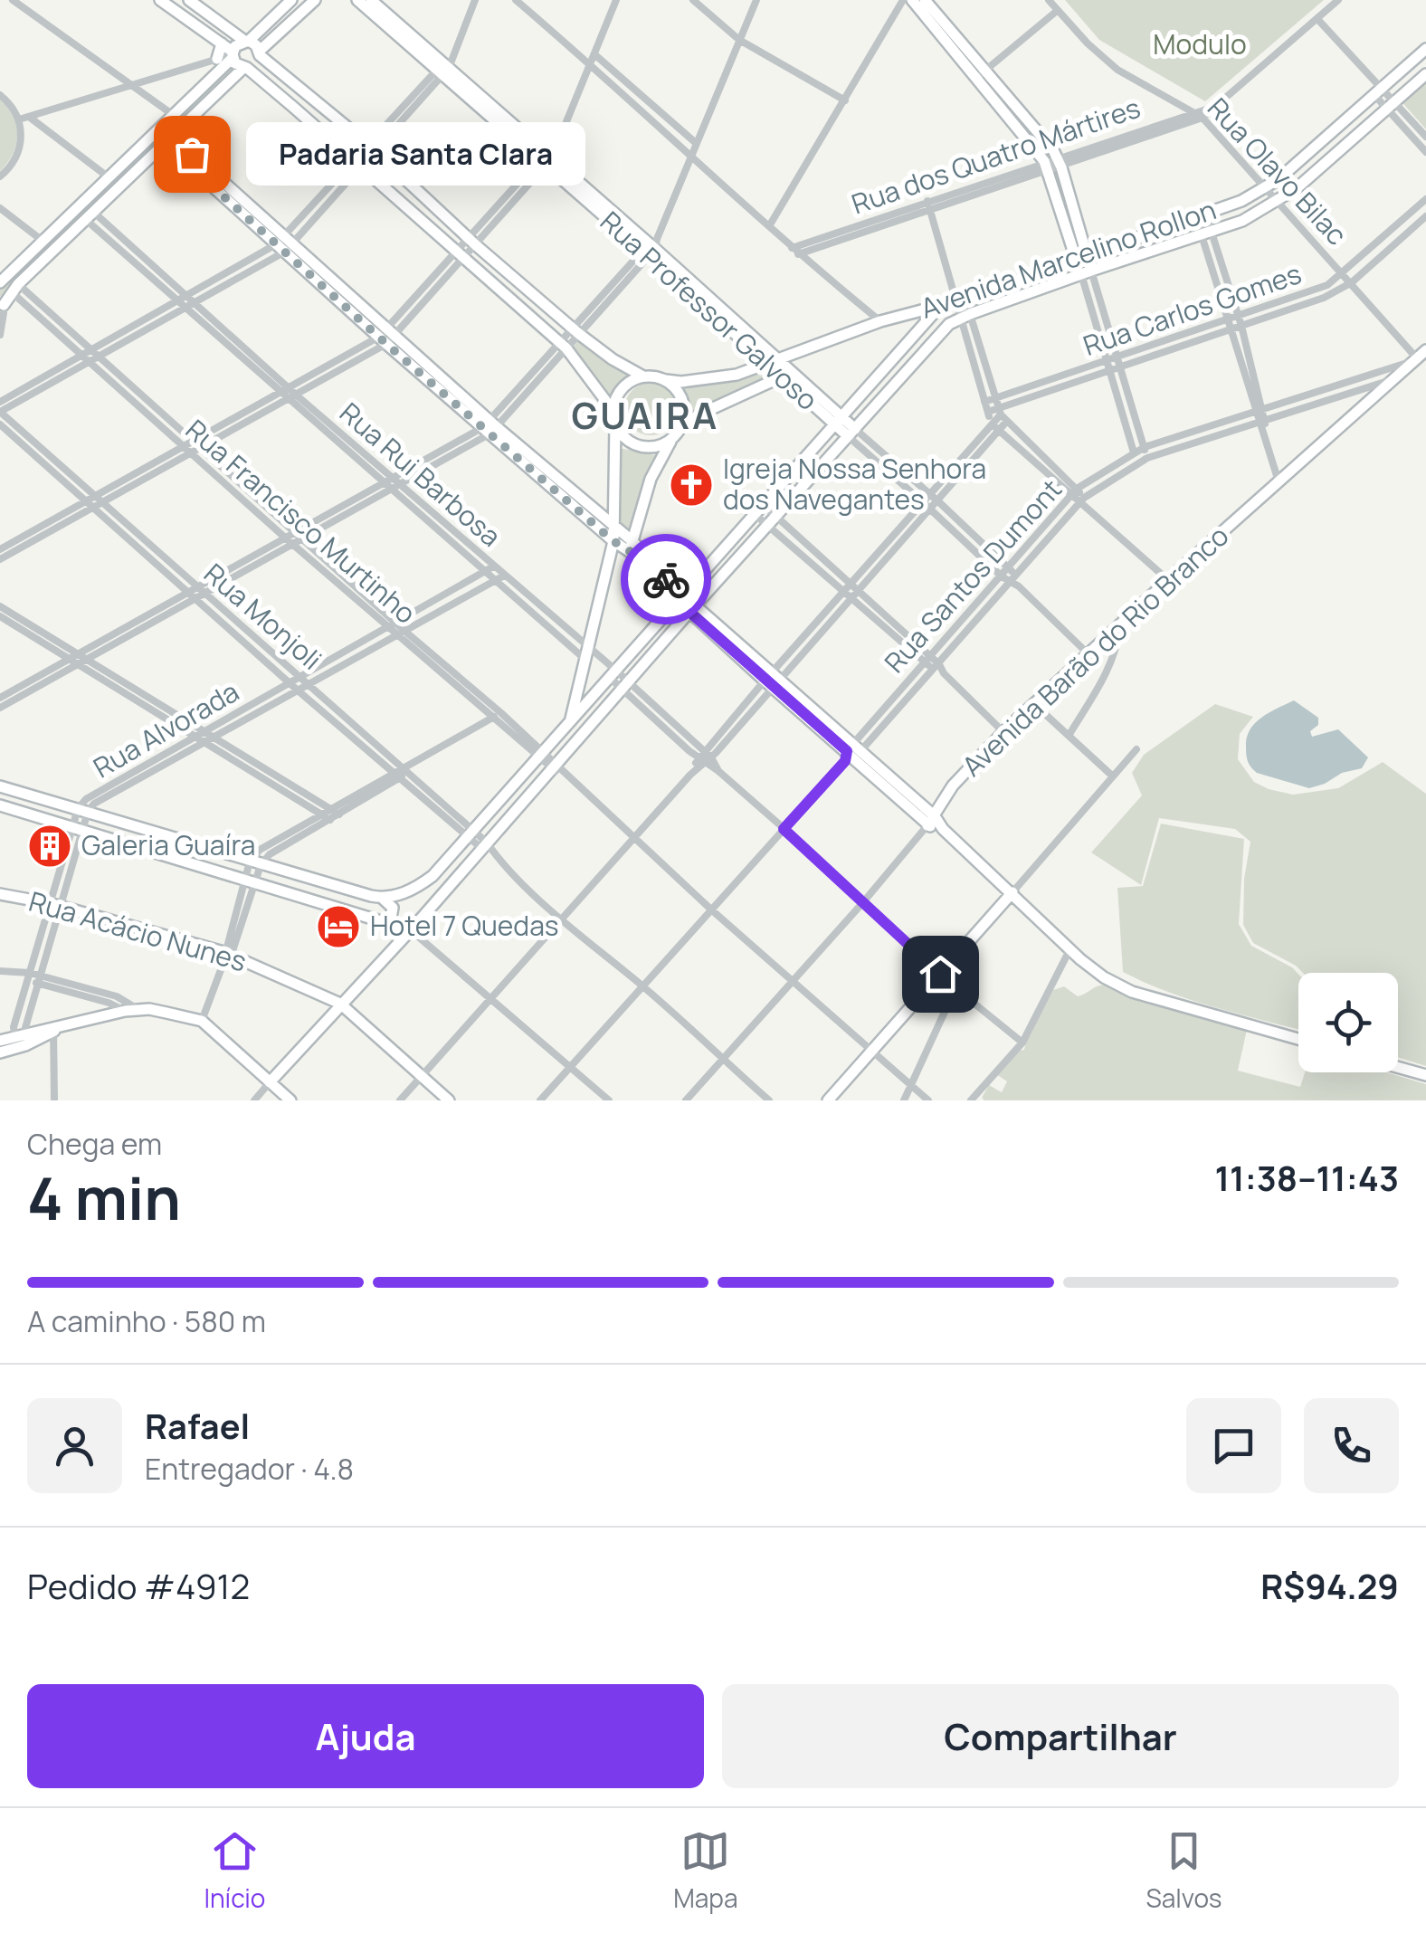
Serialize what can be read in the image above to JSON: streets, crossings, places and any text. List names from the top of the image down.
{
  "streets": {
    "street": [
      "Rua dos Quatro Mártires",
      "Rua Olavo Bilac",
      "Avenida Marcelino Rollon",
      "Rua Carlos Gomes",
      "Rua Professor Galvoso",
      "Rua Rui Barbosa",
      "Rua Francisco Murtinho",
      "Rua Santos Dumont",
      "Rua Monjoli",
      "Avenida Barão do Rio Branco",
      "Rua Alvorada",
      "Rua Acácio Nunes"
    ]
  },
  "crossings": [
    ["Rua dos Quatro Mártires", "Rua Olavo Bilac"],
    ["Rua Olavo Bilac", "Avenida Marcelino Rollon"],
    ["Rua Olavo Bilac", "Rua Carlos Gomes"],
    ["Rua Olavo Bilac", "Rua Santos Dumont"],
    ["Rua Olavo Bilac", "Avenida Barão do Rio Branco"],
    ["Avenida Marcelino Rollon", "Rua Professor Galvoso"],
    ["Avenida Marcelino Rollon", "Rua Rui Barbosa"],
    ["Avenida Marcelino Rollon", "Rua Francisco Murtinho"],
    ["Avenida Marcelino Rollon", "Rua Monjoli"],
    ["Avenida Marcelino Rollon", "Rua Acácio Nunes"],
    ["Rua Professor Galvoso", "Rua Santos Dumont"],
    ["Rua Professor Galvoso", "Avenida Barão do Rio Branco"],
    ["Rua Rui Barbosa", "Rua Santos Dumont"],
    ["Rua Rui Barbosa", "Avenida Barão do Rio Branco"],
    ["Rua Rui Barbosa", "Rua Alvorada"],
    ["Rua Francisco Murtinho", "Rua Santos Dumont"],
    ["Rua Francisco Murtinho", "Avenida Barão do Rio Branco"],
    ["Rua Francisco Murtinho", "Rua Alvorada"],
    ["Rua Santos Dumont", "Rua Monjoli"],
    ["Rua Santos Dumont", "Avenida Barão do Rio Branco"],
    ["Rua Monjoli", "Avenida Barão do Rio Branco"],
    ["Rua Monjoli", "Rua Alvorada"],
    ["Rua Alvorada", "Rua Acácio Nunes"]
  ],
  "districts": ["GUAIRA"],
  "parks": ["Modulo"],
  "places": {
    "other": ["Padaria Santa Clara"],
    "church": ["Igreja Nossa Senhora dos Navegantes"],
    "building": ["Galeria Guaíra"],
    "hotel": ["Hotel 7 Quedas"]
  },
  "page": {
    "bubble": "Padaria Santa Clara",
    "heading": ["4 min", "Chega em", "11:38–11:43"],
    "panel": [
      "Rafael",
      "Entregador · 4.8",
      "Pedido #4912",
      "R$94.29"
    ],
    "bar": "A caminho · 580 m",
    "buttons": ["Ajuda", "Compartilhar"],
    "tabs": ["Início", "Mapa", "Salvos"]
  }
}
